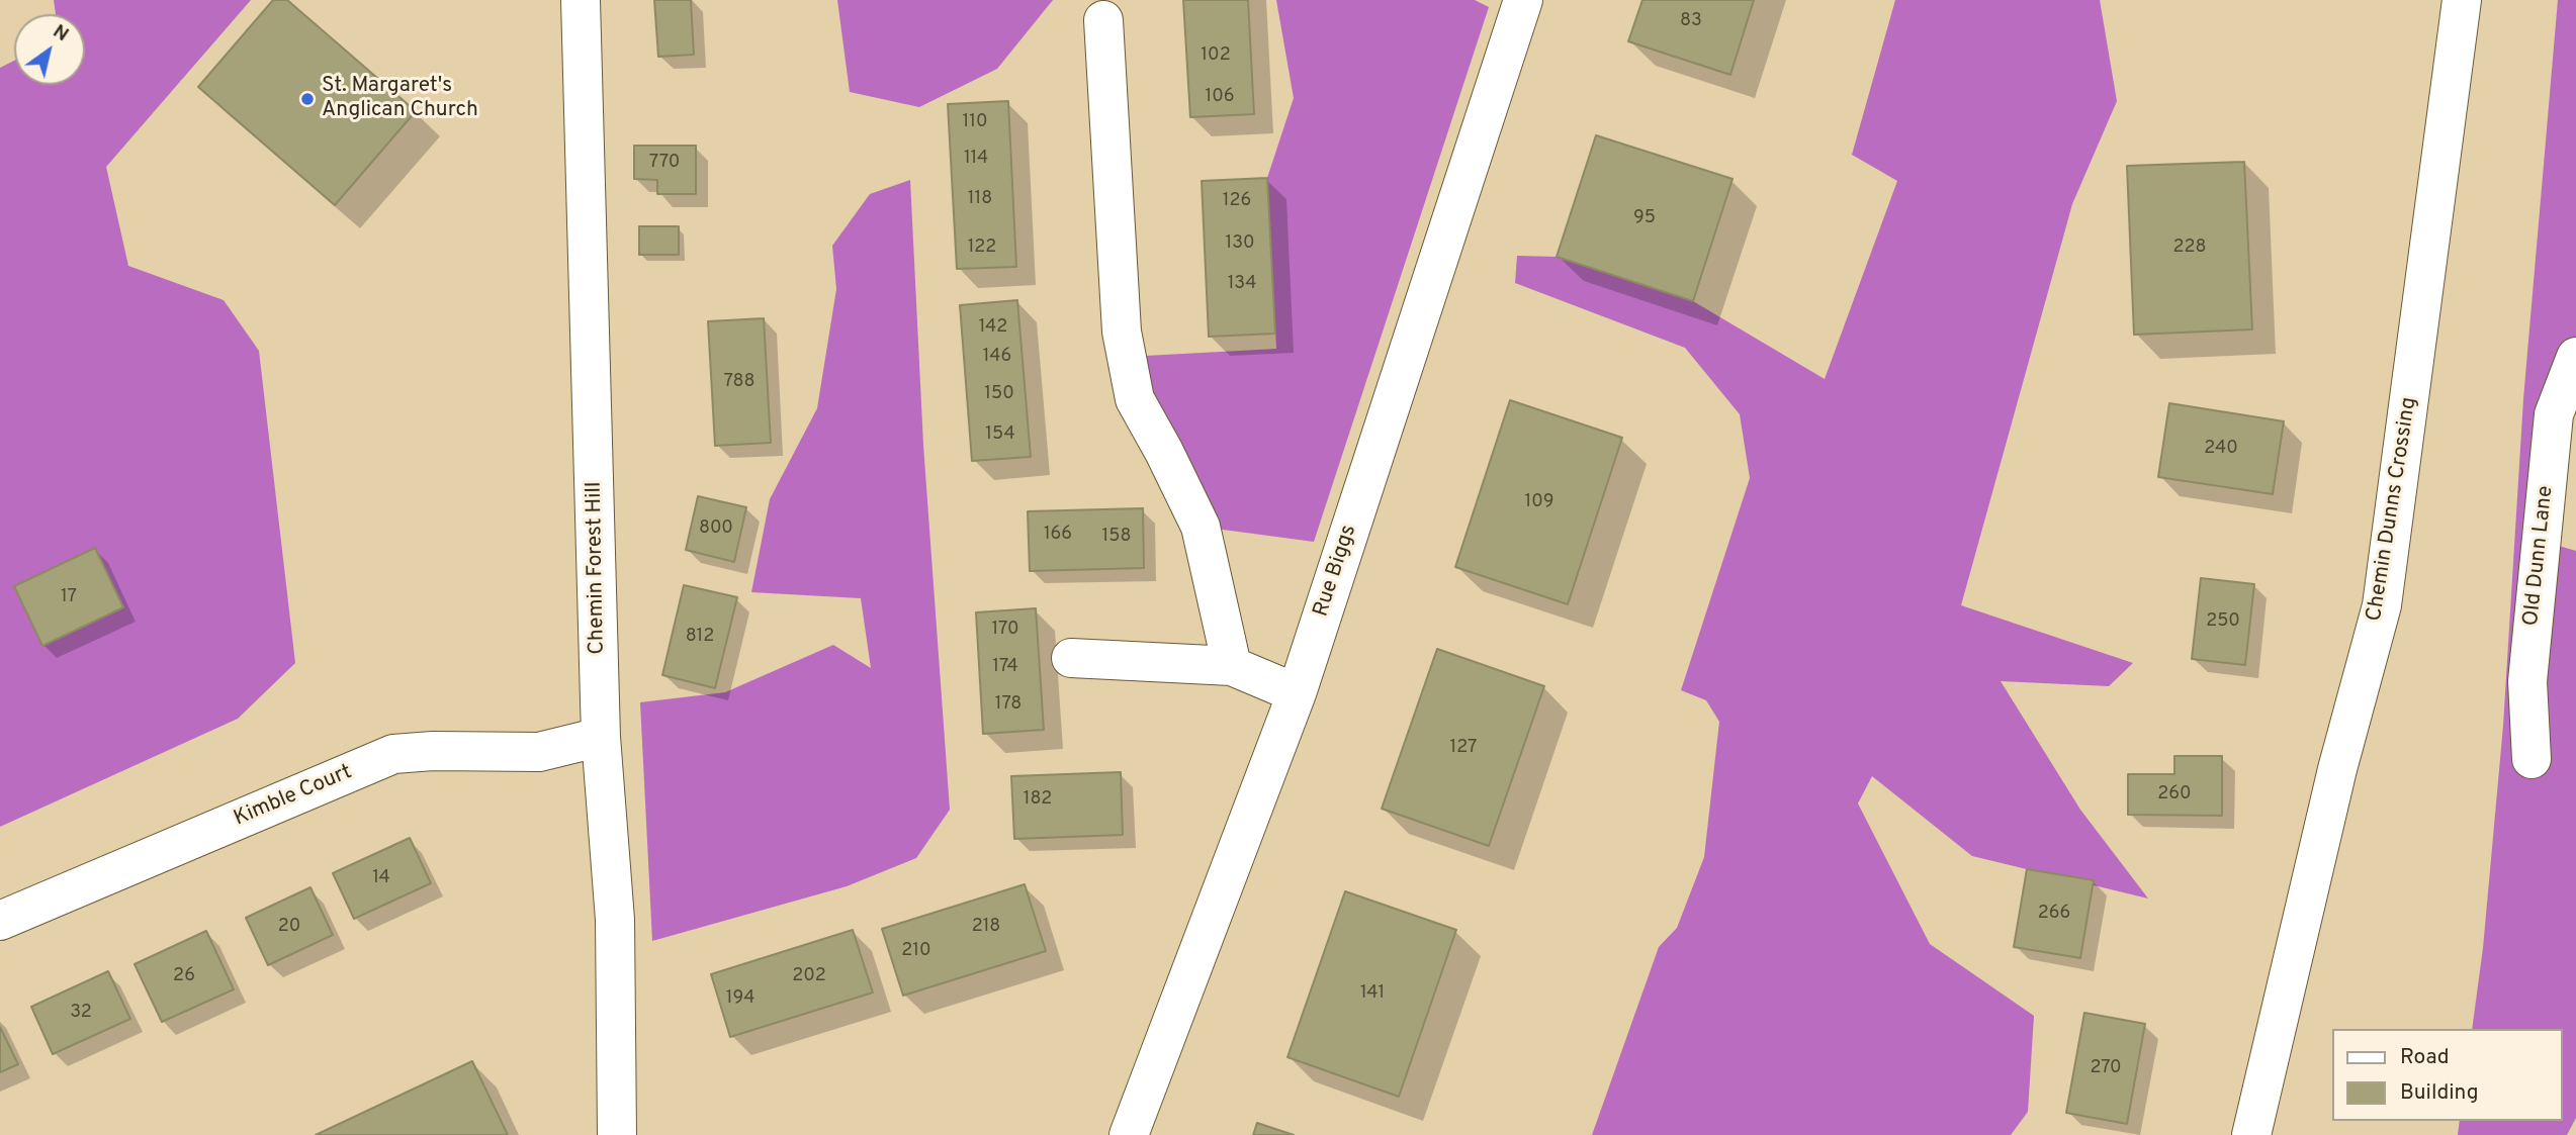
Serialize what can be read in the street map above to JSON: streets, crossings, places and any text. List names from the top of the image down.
{
  "streets": {
    "street": [
      "Chemin Dunns Crossing",
      "Old Dunn Lane",
      "Chemin Forest Hill",
      "Rue Biggs",
      "Kimble Court"
    ]
  },
  "crossings": [
    ["Chemin Forest Hill", "Kimble Court"]
  ],
  "places": ["St. Margaret's Anglican Church"],
  "house_numbers": [
    "83",
    "102",
    "106",
    "110",
    "114",
    "770",
    "118",
    "126",
    "95",
    "130",
    "122",
    "228",
    "134",
    "142",
    "146",
    "788",
    "150",
    "154",
    "240",
    "109",
    "800",
    "166",
    "158",
    "17",
    "250",
    "170",
    "812",
    "174",
    "178",
    "127",
    "260",
    "182",
    "14",
    "266",
    "20",
    "218",
    "210",
    "26",
    "202",
    "141",
    "194",
    "32",
    "270"
  ],
  "legend": ["Road", "Building"],
  "north": "top right"
}
